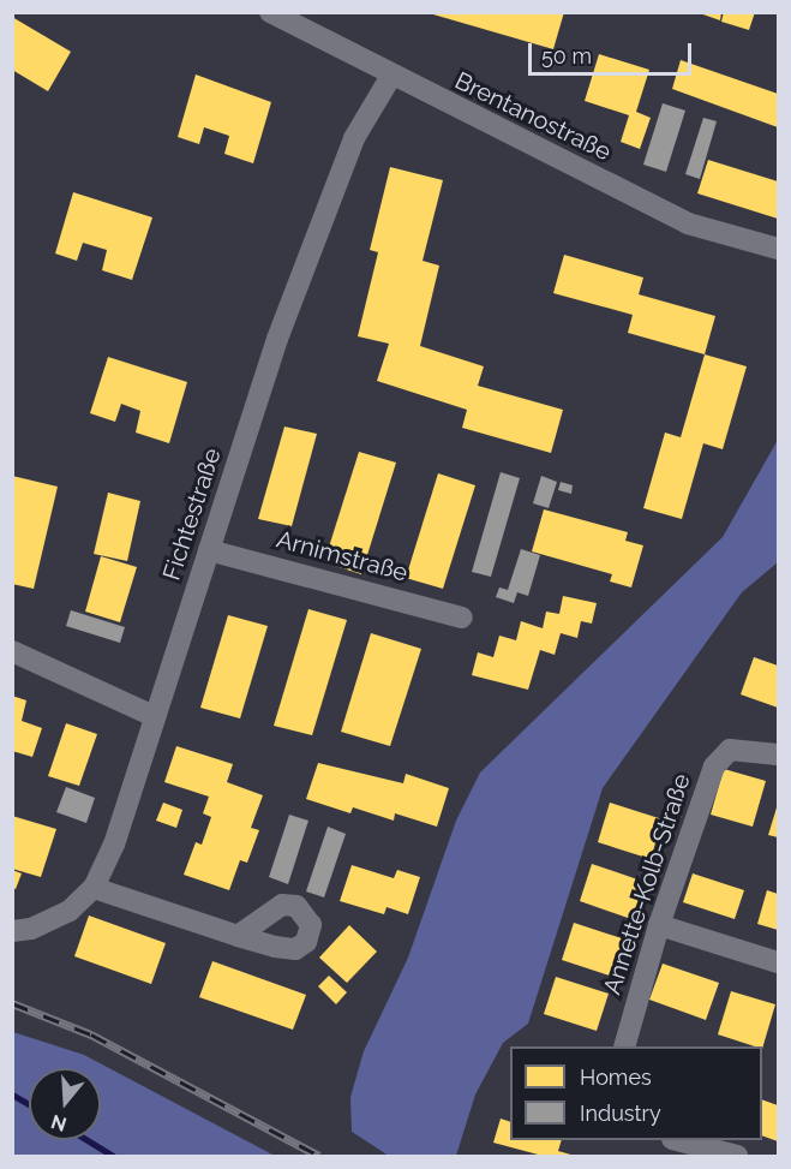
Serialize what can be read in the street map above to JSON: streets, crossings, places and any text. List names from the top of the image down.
{
  "streets": {
    "street": [
      "Brentanostraße",
      "Fichtestraße",
      "Arnimstraße",
      "Annette-Kolb-Straße"
    ]
  },
  "crossings": [
    ["Brentanostraße", "Fichtestraße"],
    ["Fichtestraße", "Arnimstraße"]
  ],
  "legend": ["Homes", "Industry"],
  "scale_bar": "50 m",
  "north": "bottom"
}
